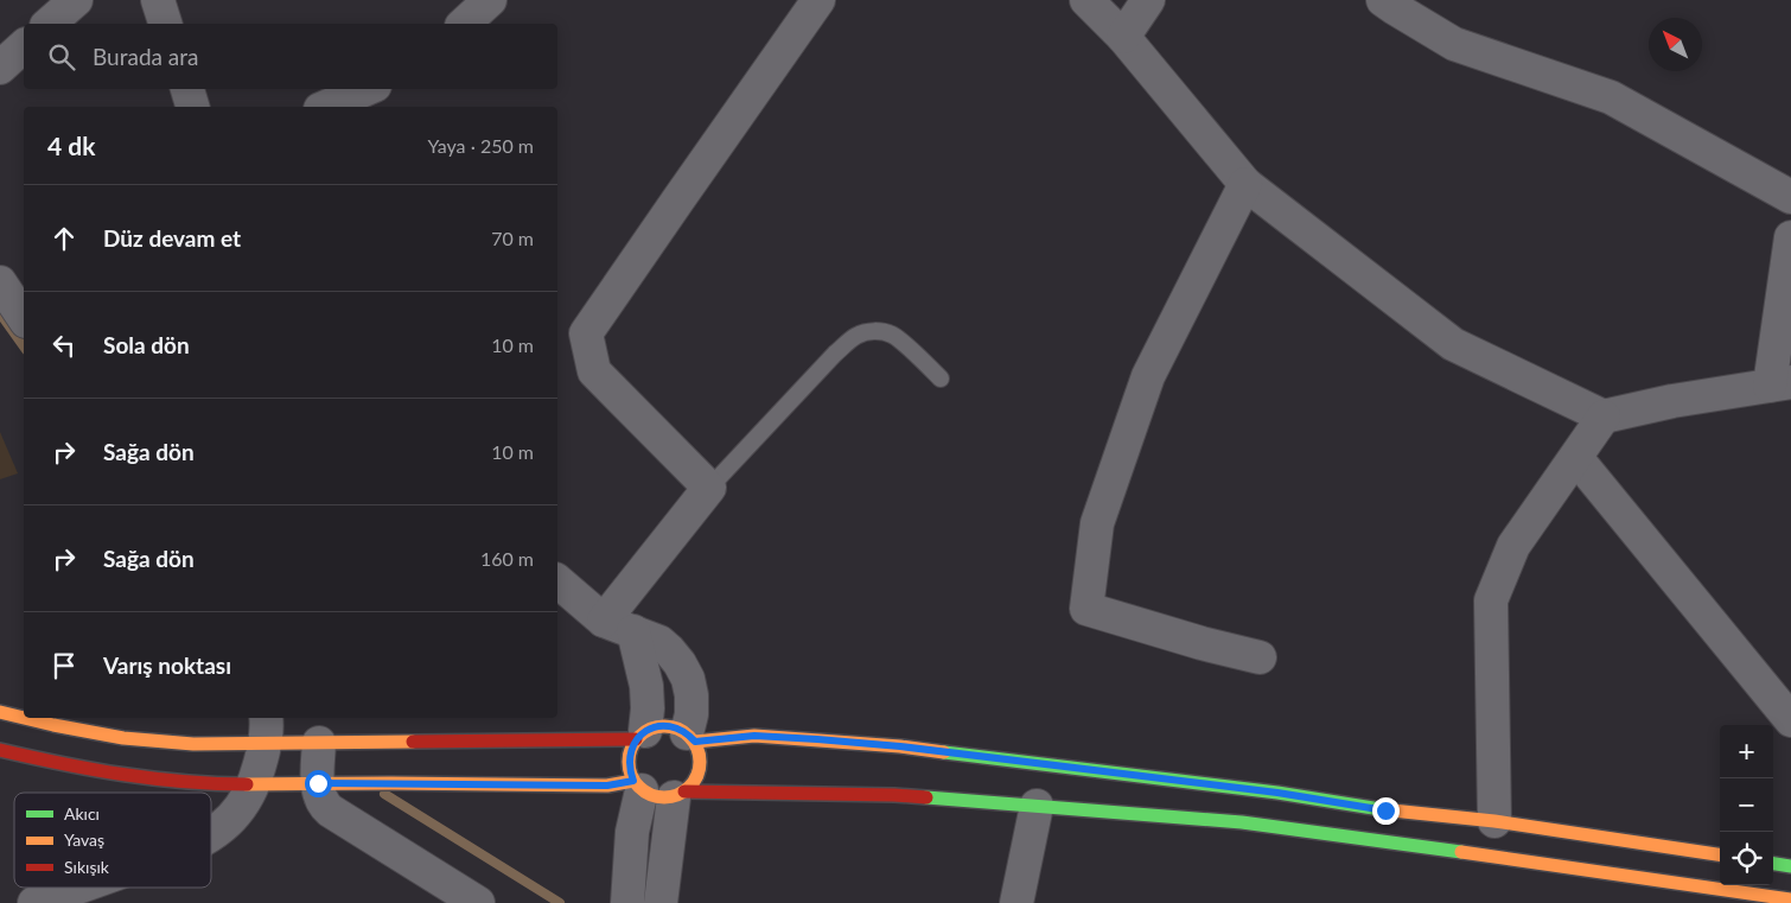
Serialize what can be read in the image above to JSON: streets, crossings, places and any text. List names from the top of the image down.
{
  "legend": ["Akıcı", "Yavaş", "Sıkışık"],
  "north": "top left",
  "page": {
    "search": "Burada ara",
    "heading": ["4 dk", "Yaya · 250 m"],
    "list": [
      ["Düz devam et", "70 m"],
      ["Sola dön", "10 m"],
      ["Sağa dön", "10 m"],
      ["Sağa dön", "160 m"],
      "Varış noktası"
    ],
    "map_buttons": ["+", "−"]
  }
}
